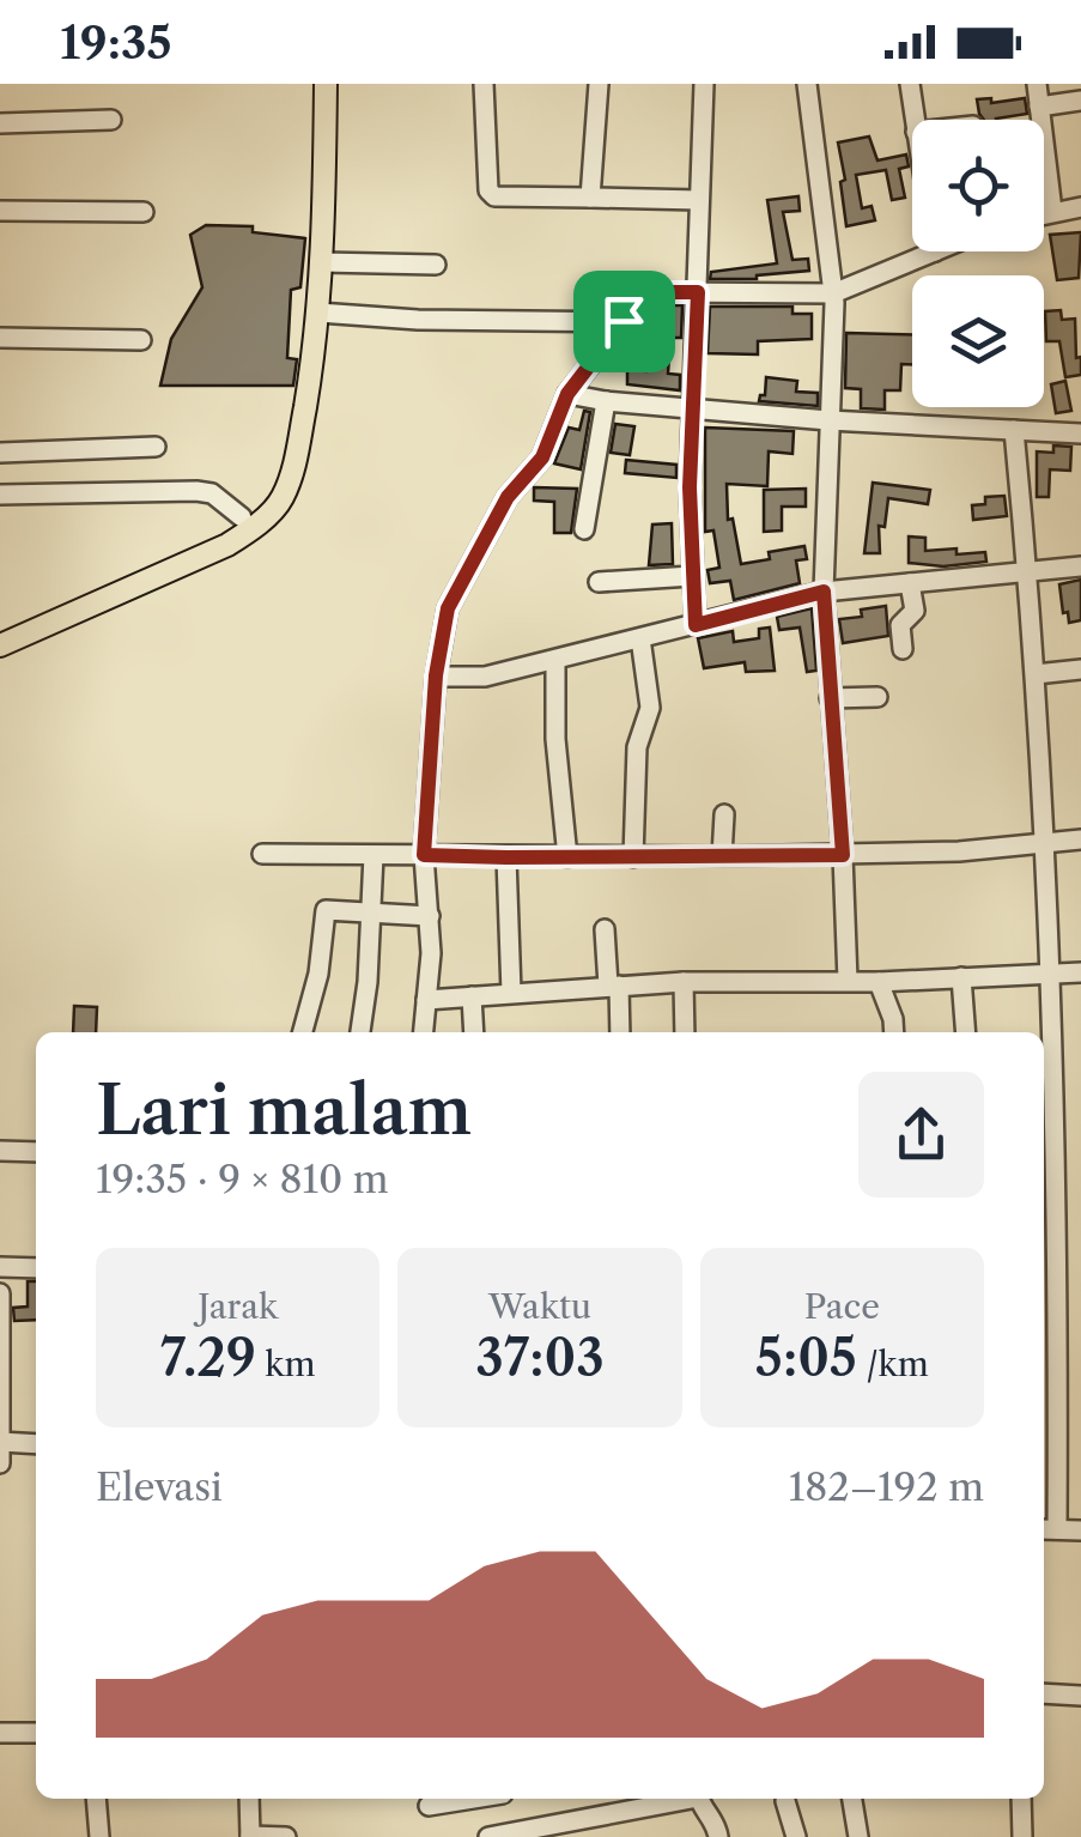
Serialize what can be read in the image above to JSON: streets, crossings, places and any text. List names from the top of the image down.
{
  "page": {
    "status": "19:35",
    "heading": ["Lari malam", "19:35 · 9 × 810 m"],
    "stats": [
      ["Jarak", "7.29 km"],
      ["Waktu", "37:03"],
      ["Pace", "5:05 /km"]
    ],
    "chart": ["Elevasi", "182–192 m"]
  }
}
